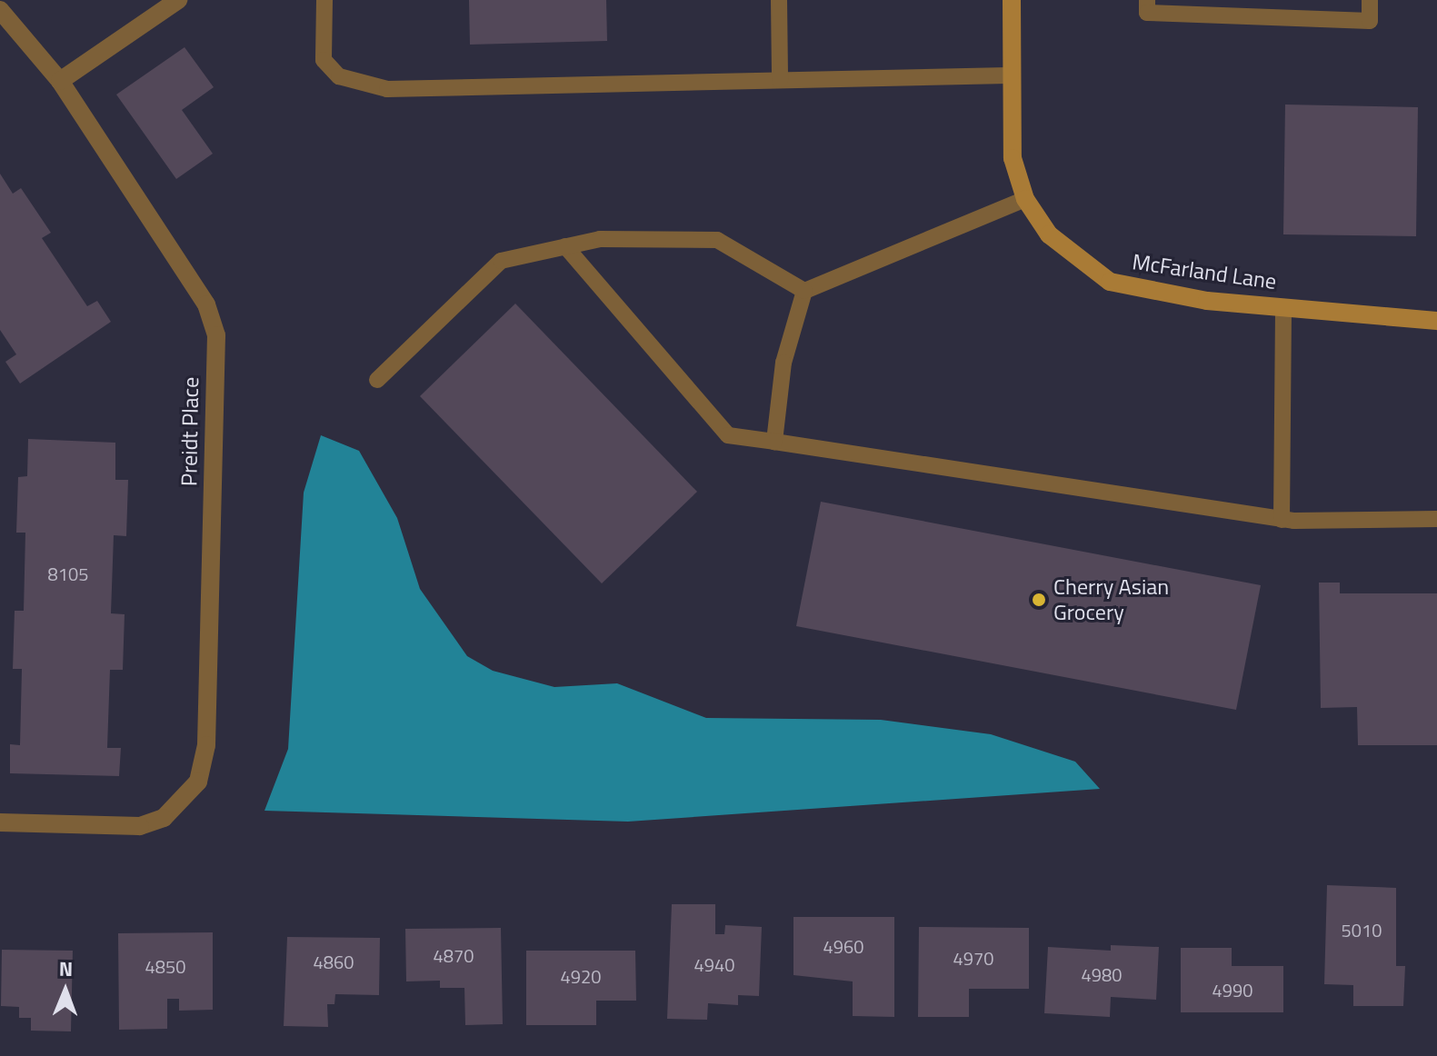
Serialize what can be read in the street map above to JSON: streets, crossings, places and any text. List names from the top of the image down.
{
  "streets": {
    "street": ["McFarland Lane", "Preidt Place"]
  },
  "places": ["Cherry Asian Grocery"],
  "house_numbers": [
    "8105",
    "5010",
    "4960",
    "4870",
    "4970",
    "4860",
    "4940",
    "4850",
    "4980",
    "4920",
    "4990"
  ],
  "north": "top"
}
